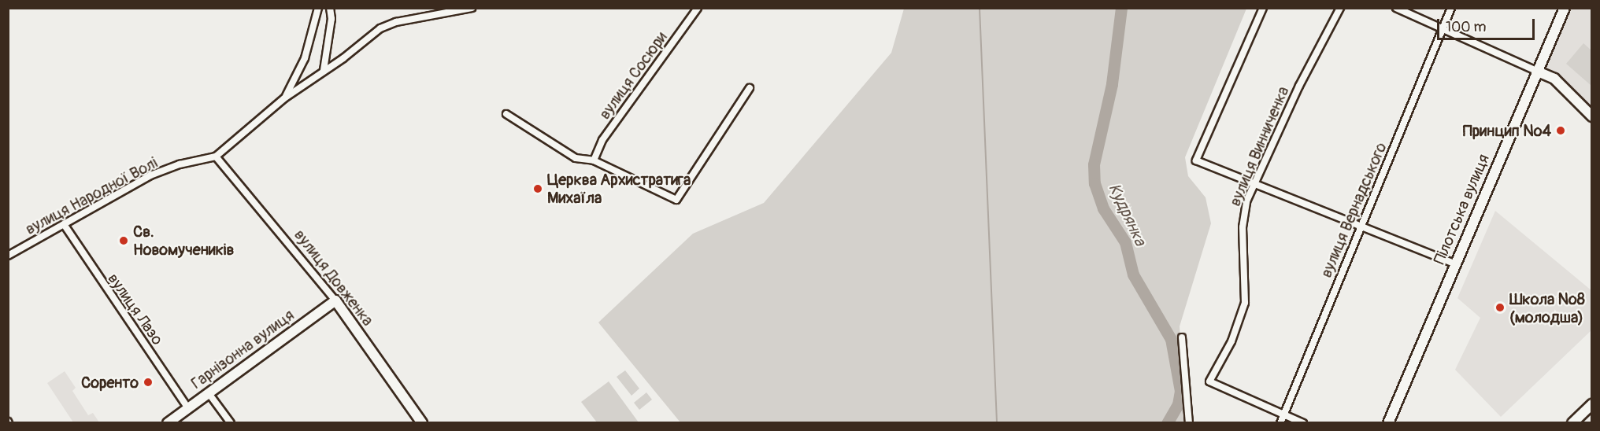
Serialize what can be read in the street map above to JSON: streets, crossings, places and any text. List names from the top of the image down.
{
  "streets": {
    "street": [
      "вулиця Сосюри",
      "вулиця Винниченка",
      "вулиця Народної Волі",
      "Пілотська вулиця",
      "вулиця Вернадського",
      "вулиця Довженка",
      "вулиця Лазо",
      "Гарнізонна вулиця"
    ]
  },
  "crossings": [
    ["вулиця Винниченка", "вулиця Вернадського"],
    ["вулиця Народної Волі", "вулиця Довженка"],
    ["вулиця Народної Волі", "вулиця Лазо"],
    ["вулиця Довженка", "Гарнізонна вулиця"],
    ["вулиця Лазо", "Гарнізонна вулиця"]
  ],
  "water": ["Кудрянка"],
  "places": [
    "Принцип №4",
    "Церква Архистратига Михаїла",
    "Св. Новомучеників",
    "Школа №8 (молодша)",
    "Соренто"
  ],
  "scale_bar": "100 m"
}
